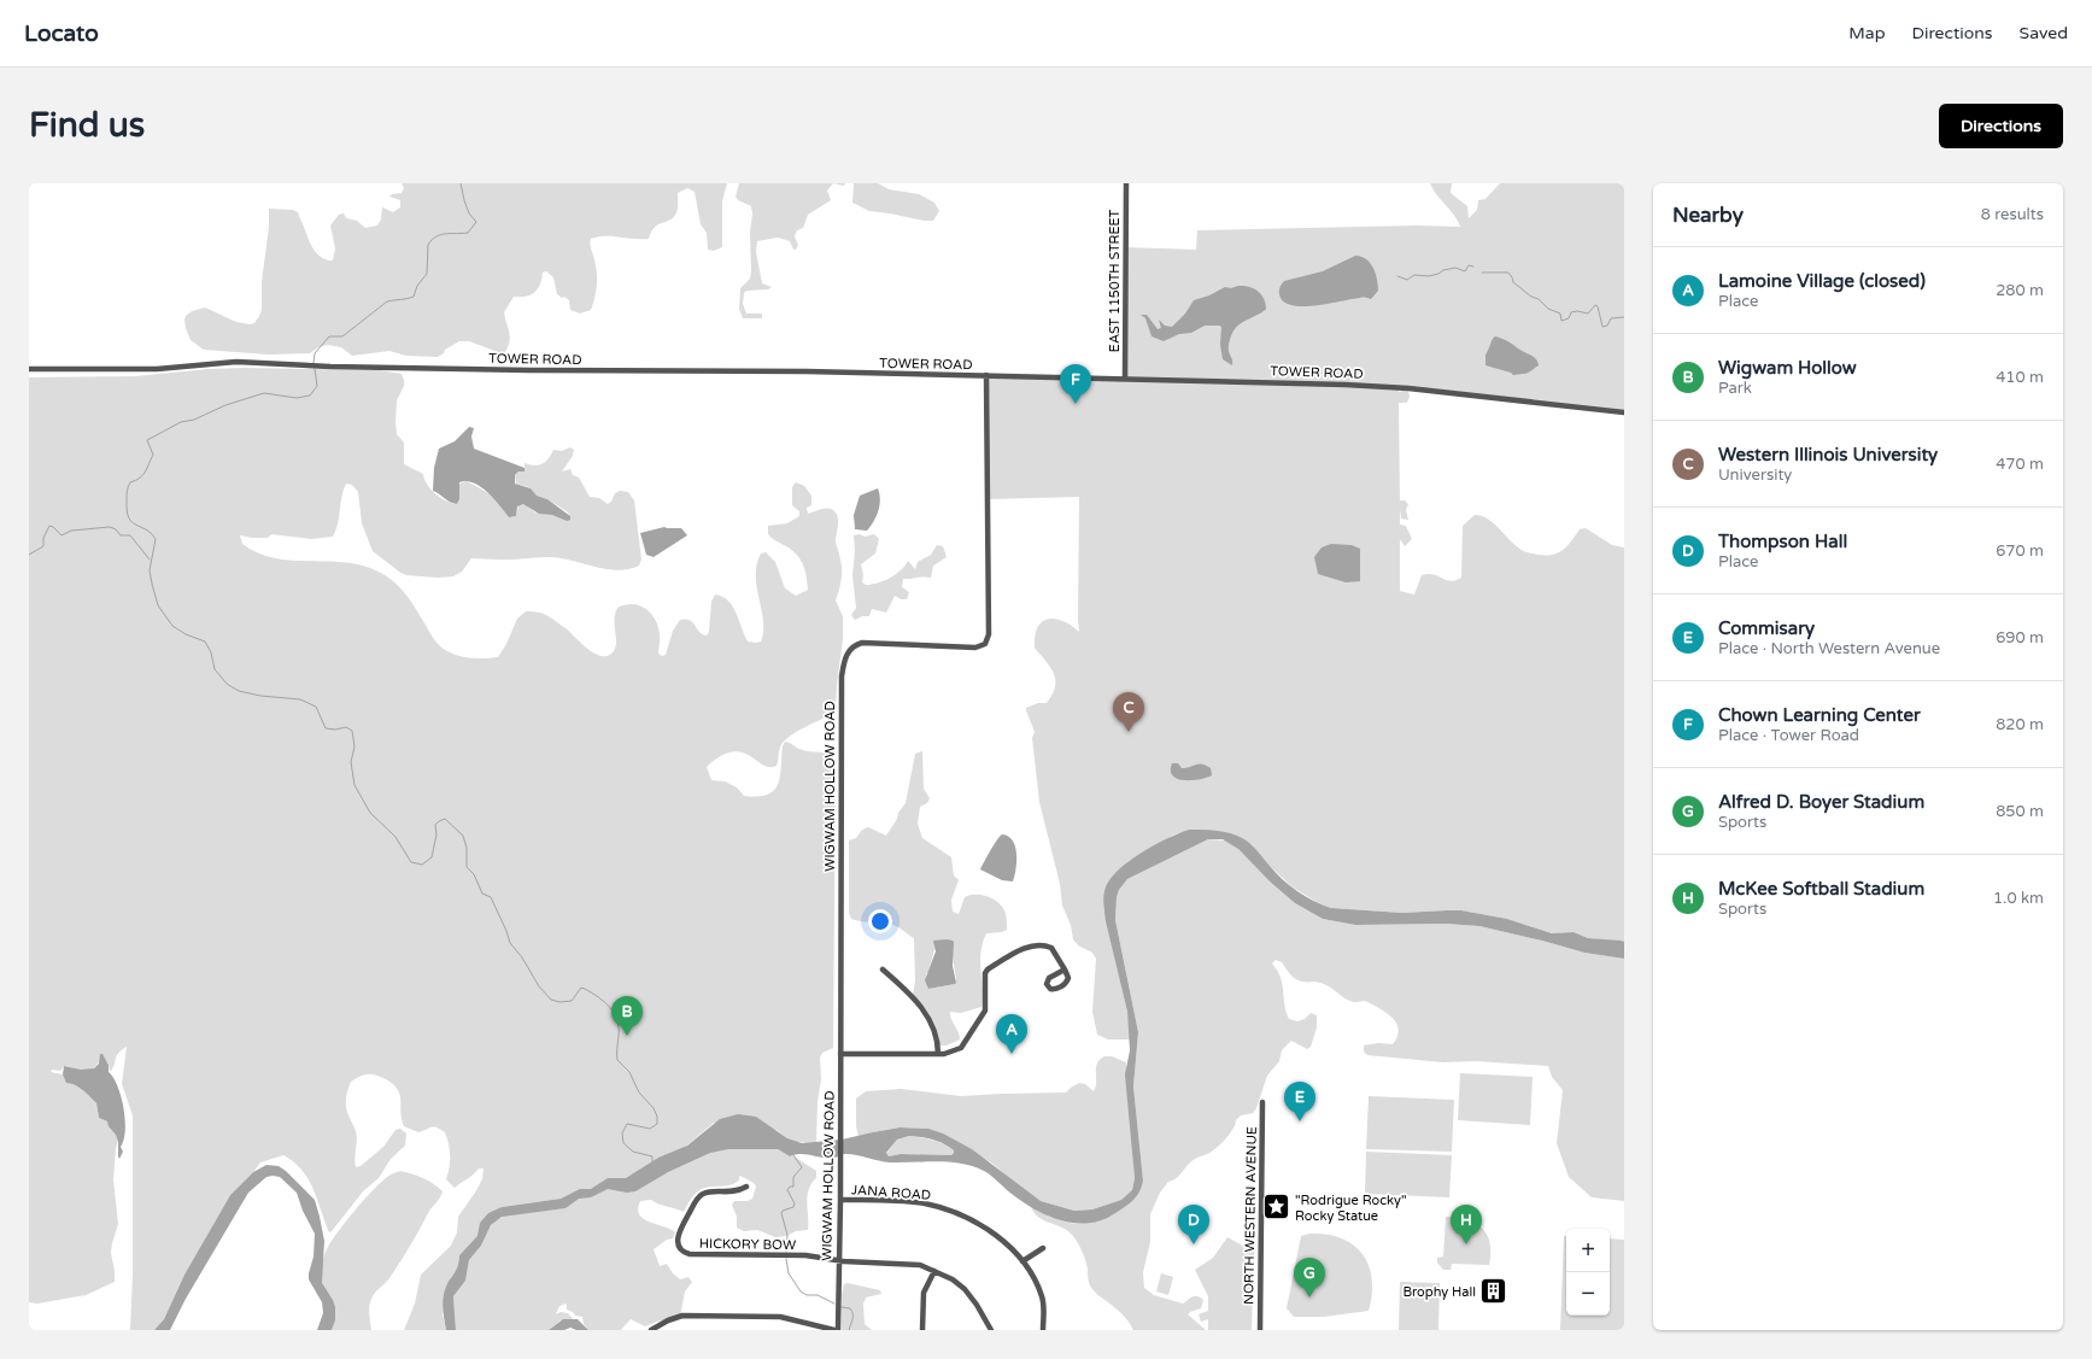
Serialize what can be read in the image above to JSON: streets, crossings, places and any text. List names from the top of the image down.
{
  "streets": {
    "street": [
      "EAST 1150TH STREET",
      "TOWER ROAD",
      "WIGWAM HOLLOW ROAD",
      "JANA ROAD",
      "NORTH WESTERN AVENUE",
      "HICKORY BOW"
    ]
  },
  "crossings": [
    ["EAST 1150TH STREET", "TOWER ROAD"],
    ["TOWER ROAD", "WIGWAM HOLLOW ROAD"],
    ["WIGWAM HOLLOW ROAD", "JANA ROAD"],
    ["WIGWAM HOLLOW ROAD", "HICKORY BOW"]
  ],
  "places": {
    "place": ["\"Rodrigue Rocky\" Rocky Statue"],
    "building": ["Brophy Hall"]
  },
  "page": {
    "header": "Locato",
    "nav": ["Map", "Directions", "Saved"],
    "buttons": "Directions",
    "title": "Find us",
    "heading": ["Nearby", "8 results"],
    "list": [
      {
        "mark": "A",
        "name": "Lamoine Village (closed)",
        "note": "Place",
        "value": "280 m"
      },
      {
        "mark": "B",
        "name": "Wigwam Hollow",
        "note": "Park",
        "value": "410 m"
      },
      {
        "mark": "C",
        "name": "Western Illinois University",
        "note": "University",
        "value": "470 m"
      },
      {
        "mark": "D",
        "name": "Thompson Hall",
        "note": "Place",
        "value": "670 m"
      },
      {
        "mark": "E",
        "name": "Commisary",
        "note": "Place · North Western Avenue",
        "value": "690 m"
      },
      {
        "mark": "F",
        "name": "Chown Learning Center",
        "note": "Place · Tower Road",
        "value": "820 m"
      },
      {
        "mark": "G",
        "name": "Alfred D. Boyer Stadium",
        "note": "Sports",
        "value": "850 m"
      },
      {
        "mark": "H",
        "name": "McKee Softball Stadium",
        "note": "Sports",
        "value": "1.0 km"
      }
    ],
    "pins": [
      "F",
      "C",
      "B",
      "A",
      "E",
      "D",
      "H",
      "G"
    ],
    "map_buttons": ["+", "−"]
  }
}
